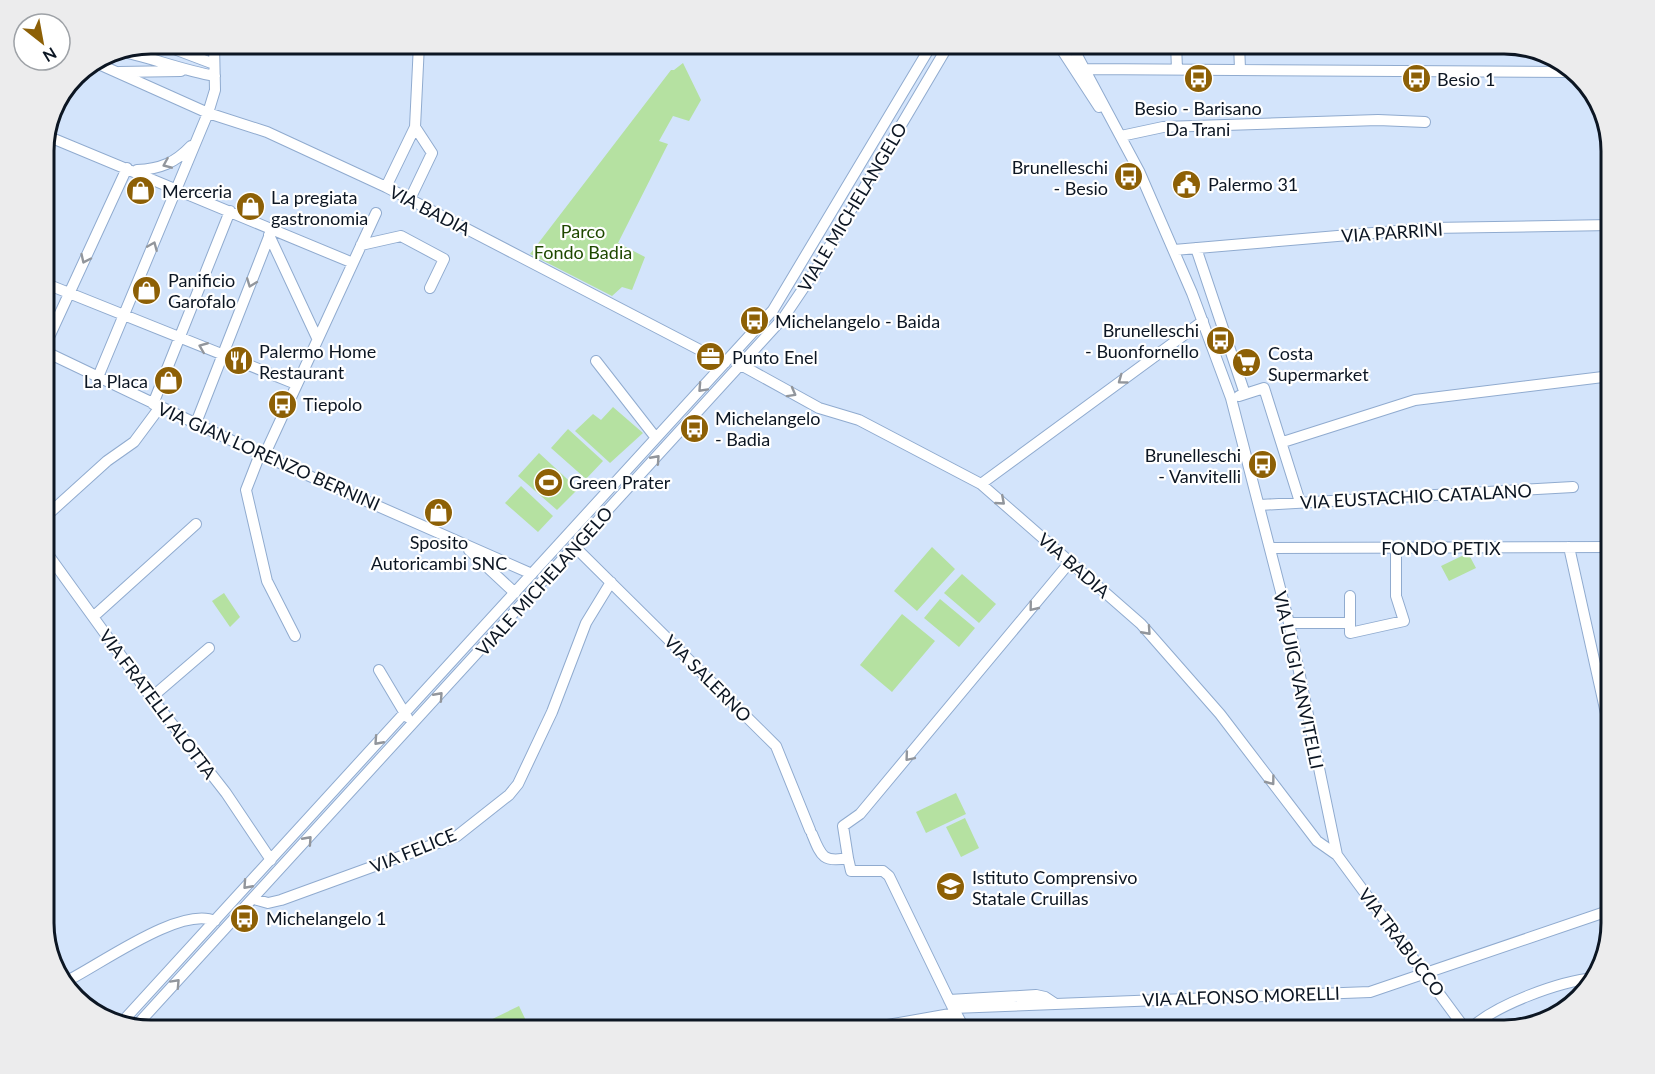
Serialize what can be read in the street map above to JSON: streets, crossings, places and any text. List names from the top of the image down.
{
  "streets": {
    "street": [
      "VIALE MICHELANGELO",
      "VIA BADIA",
      "VIA PARRINI",
      "VIA GIAN LORENZO BERNINI",
      "VIA EUSTACHIO CATALANO",
      "FONDO PETIX",
      "VIA SALERNO",
      "VIA LUIGI VANVITELLI",
      "VIA FRATELLI ALOTTA",
      "VIA FELICE",
      "VIA TRABUCCO",
      "VIA ALFONSO MORELLI"
    ]
  },
  "crossings": [
    ["VIALE MICHELANGELO", "VIA BADIA"],
    ["VIALE MICHELANGELO", "VIA GIAN LORENZO BERNINI"],
    ["VIALE MICHELANGELO", "VIA SALERNO"],
    ["VIALE MICHELANGELO", "VIA FRATELLI ALOTTA"],
    ["VIALE MICHELANGELO", "VIA FELICE"],
    ["VIA BADIA", "VIA LUIGI VANVITELLI"],
    ["VIA BADIA", "VIA TRABUCCO"],
    ["VIA PARRINI", "VIA LUIGI VANVITELLI"],
    ["VIA EUSTACHIO CATALANO", "VIA LUIGI VANVITELLI"],
    ["FONDO PETIX", "VIA LUIGI VANVITELLI"],
    ["VIA SALERNO", "VIA FELICE"],
    ["VIA SALERNO", "VIA ALFONSO MORELLI"],
    ["VIA LUIGI VANVITELLI", "VIA TRABUCCO"],
    ["VIA TRABUCCO", "VIA ALFONSO MORELLI"]
  ],
  "one_way": ["VIA BADIA"],
  "parks": ["Parco Fondo Badia"],
  "places": {
    "bus stop": [
      "Besio - Barisano Da Trani",
      "Besio 1",
      "Brunelleschi - Besio",
      "Michelangelo - Baida",
      "Brunelleschi - Buonfornello",
      "Tiepolo",
      "Michelangelo - Badia",
      "Brunelleschi - Vanvitelli",
      "Michelangelo 1"
    ],
    "public building": ["Palermo 31"],
    "shop": [
      "Merceria",
      "La pregiata gastronomia",
      "Panificio Garofalo",
      "La Placa",
      "Sposito Autoricambi SNC"
    ],
    "office": ["Punto Enel"],
    "restaurant": ["Palermo Home Restaurant"],
    "supermarket": ["Costa Supermarket"],
    "sports": ["Green Prater"],
    "school or university": ["Istituto Comprensivo Statale Cruillas"]
  },
  "north": "bottom right"
}
